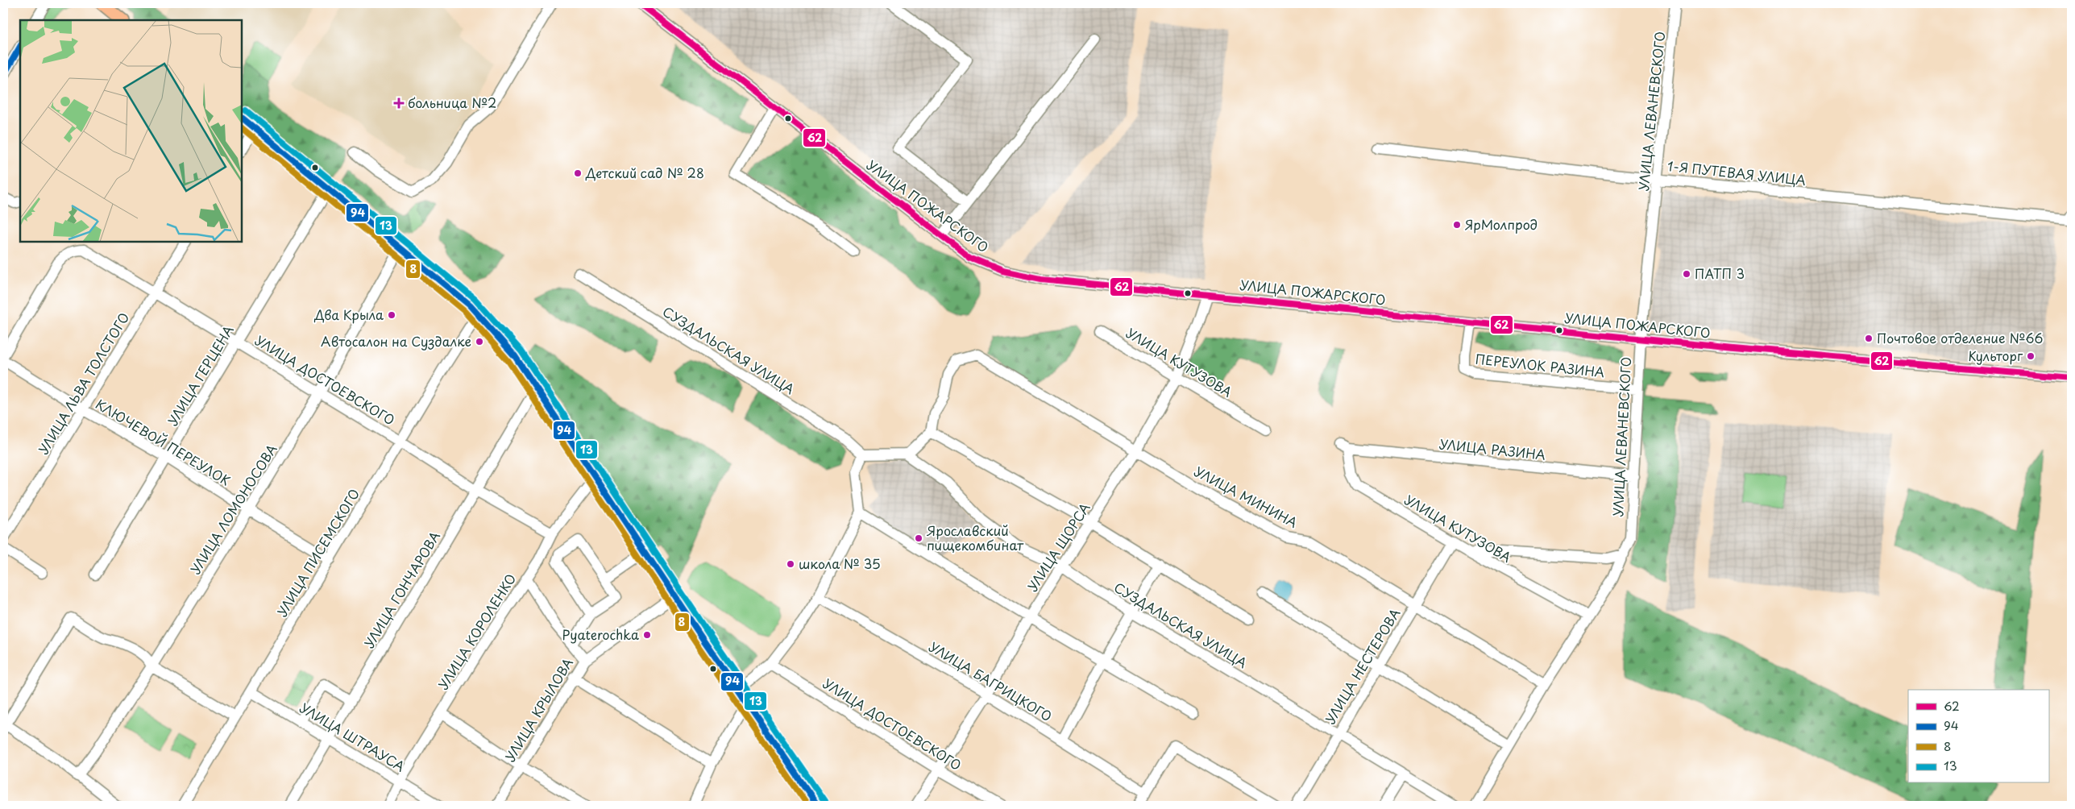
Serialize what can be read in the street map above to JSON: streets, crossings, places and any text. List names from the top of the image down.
{
  "streets": {
    "street": [
      "УЛИЦА ЛЕВАНЕВСКОГО",
      "1-Я ПУТЕВАЯ УЛИЦА",
      "УЛИЦА ПОЖАРСКОГО",
      "СУЗДАЛЬСКАЯ УЛИЦА",
      "УЛИЦА КУТУЗОВА",
      "ПЕРЕУЛОК РАЗИНА",
      "УЛИЦА ГЕРЦЕНА",
      "УЛИЦА ДОСТОЕВСКОГО",
      "УЛИЦА ЛЬВА ТОЛСТОГО",
      "КЛЮЧЕВОЙ ПЕРЕУЛОК",
      "УЛИЦА РАЗИНА",
      "УЛИЦА МИНИНА",
      "УЛИЦА ЛОМОНОСОВА",
      "УЛИЦА ЩОРСА",
      "УЛИЦА ПИСЕМСКОГО",
      "УЛИЦА ГОНЧАРОВА",
      "УЛИЦА КОРОЛЕНКО",
      "УЛИЦА НЕСТЕРОВА",
      "УЛИЦА БАГРИЦКОГО",
      "УЛИЦА КРЫЛОВА",
      "УЛИЦА ШТРАУСА"
    ]
  },
  "crossings": [
    ["УЛИЦА ЛЕВАНЕВСКОГО", "1-Я ПУТЕВАЯ УЛИЦА"],
    ["УЛИЦА ЛЕВАНЕВСКОГО", "УЛИЦА ПОЖАРСКОГО"],
    ["УЛИЦА ЛЕВАНЕВСКОГО", "УЛИЦА КУТУЗОВА"],
    ["УЛИЦА ЛЕВАНЕВСКОГО", "ПЕРЕУЛОК РАЗИНА"],
    ["УЛИЦА ЛЕВАНЕВСКОГО", "УЛИЦА РАЗИНА"],
    ["УЛИЦА ЛЕВАНЕВСКОГО", "УЛИЦА МИНИНА"],
    ["УЛИЦА ПОЖАРСКОГО", "ПЕРЕУЛОК РАЗИНА"],
    ["УЛИЦА ПОЖАРСКОГО", "УЛИЦА ЩОРСА"],
    ["СУЗДАЛЬСКАЯ УЛИЦА", "УЛИЦА ЩОРСА"],
    ["СУЗДАЛЬСКАЯ УЛИЦА", "УЛИЦА НЕСТЕРОВА"],
    ["УЛИЦА КУТУЗОВА", "УЛИЦА РАЗИНА"],
    ["УЛИЦА КУТУЗОВА", "УЛИЦА ЩОРСА"],
    ["УЛИЦА КУТУЗОВА", "УЛИЦА НЕСТЕРОВА"],
    ["УЛИЦА ГЕРЦЕНА", "УЛИЦА ДОСТОЕВСКОГО"],
    ["УЛИЦА ГЕРЦЕНА", "КЛЮЧЕВОЙ ПЕРЕУЛОК"],
    ["УЛИЦА ДОСТОЕВСКОГО", "УЛИЦА ЛЬВА ТОЛСТОГО"],
    ["УЛИЦА ДОСТОЕВСКОГО", "УЛИЦА ЛОМОНОСОВА"],
    ["УЛИЦА ДОСТОЕВСКОГО", "УЛИЦА ЩОРСА"],
    ["УЛИЦА ДОСТОЕВСКОГО", "УЛИЦА ПИСЕМСКОГО"],
    ["УЛИЦА ДОСТОЕВСКОГО", "УЛИЦА ГОНЧАРОВА"],
    ["УЛИЦА ДОСТОЕВСКОГО", "УЛИЦА КОРОЛЕНКО"],
    ["УЛИЦА ЛЬВА ТОЛСТОГО", "КЛЮЧЕВОЙ ПЕРЕУЛОК"],
    ["КЛЮЧЕВОЙ ПЕРЕУЛОК", "УЛИЦА ЛОМОНОСОВА"],
    ["КЛЮЧЕВОЙ ПЕРЕУЛОК", "УЛИЦА ПИСЕМСКОГО"],
    ["УЛИЦА МИНИНА", "УЛИЦА ЩОРСА"],
    ["УЛИЦА МИНИНА", "УЛИЦА НЕСТЕРОВА"],
    ["УЛИЦА ЩОРСА", "УЛИЦА БАГРИЦКОГО"],
    ["УЛИЦА ПИСЕМСКОГО", "УЛИЦА ШТРАУСА"],
    ["УЛИЦА ГОНЧАРОВА", "УЛИЦА ШТРАУСА"],
    ["УЛИЦА КОРОЛЕНКО", "УЛИЦА ШТРАУСА"]
  ],
  "places": {
    "health": ["больница №2"],
    "other": [
      "Детский сад № 28",
      "ЯрМолпрод",
      "ПАТП 3",
      "Два Крыла",
      "Почтовое отделение №66",
      "Автосалон на Суздалке",
      "Культорг",
      "Ярославский пищекомбинат",
      "школа № 35",
      "Pyaterochka"
    ]
  },
  "lines": [
    "transit line 62",
    "transit line 94",
    "transit line 13",
    "transit line 8"
  ],
  "legend": [
    "62",
    "94",
    "8",
    "13"
  ]
}
